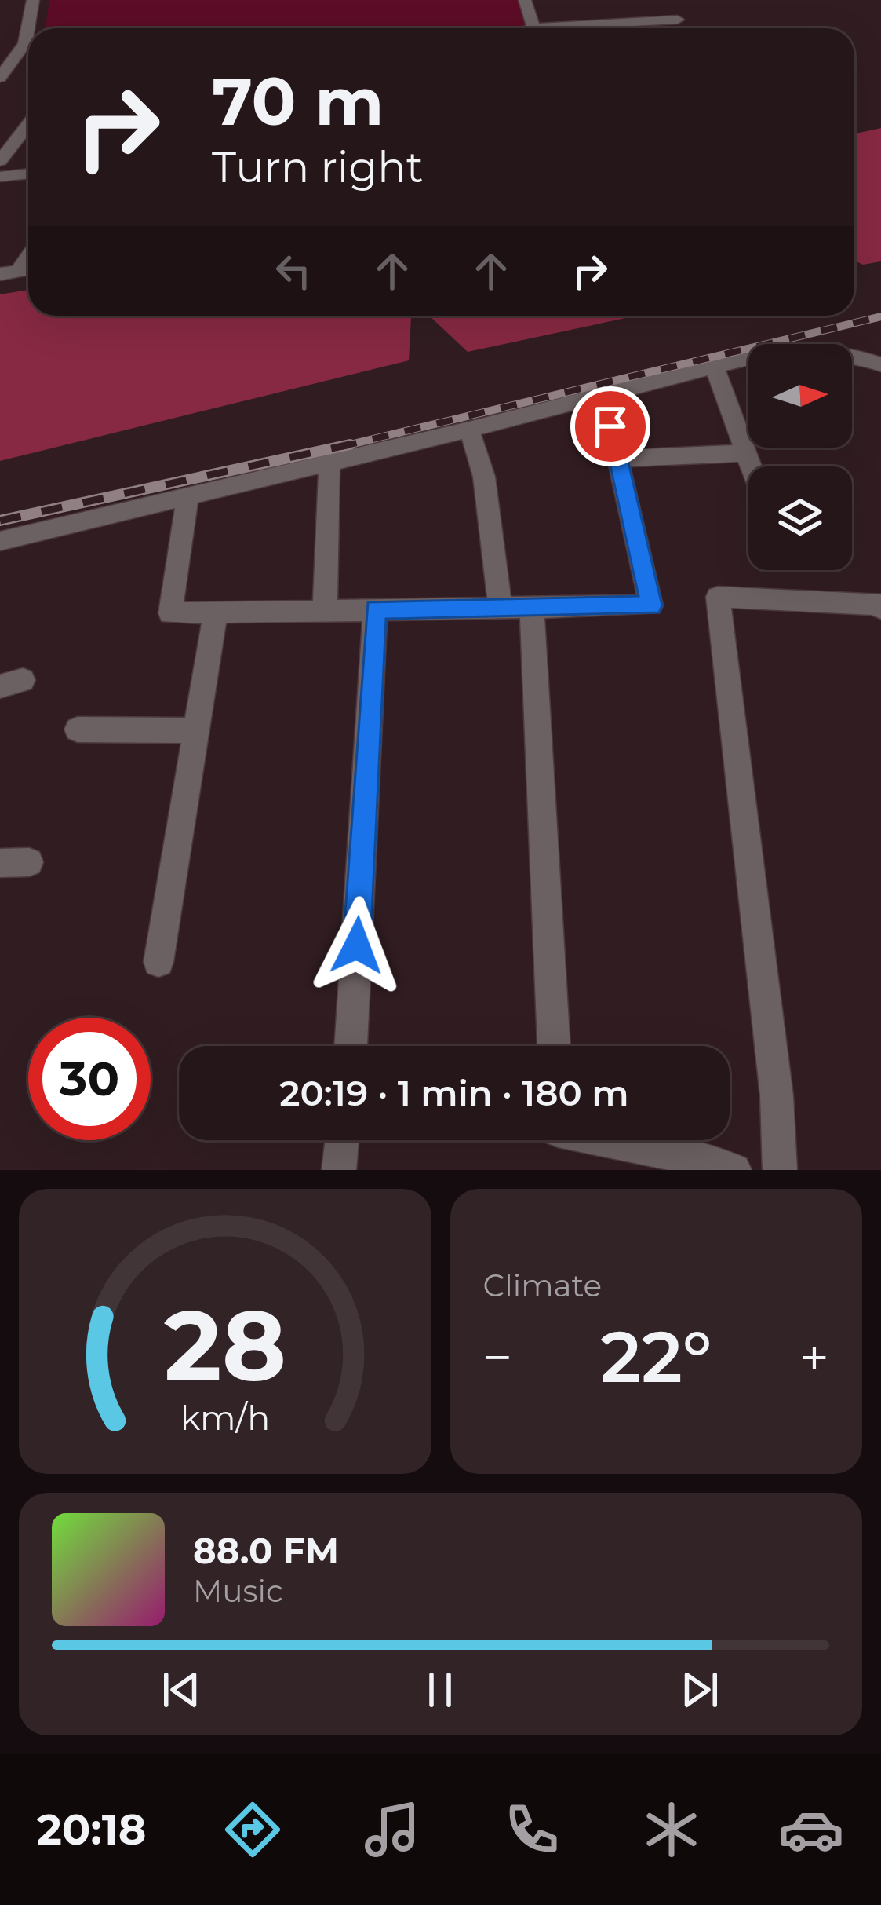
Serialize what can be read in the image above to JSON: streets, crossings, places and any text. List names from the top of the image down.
{
  "north": "right",
  "page": {
    "turn": ["70 m", "Turn right"],
    "limit": "30",
    "trip": "20:19 · 1 min · 180 m",
    "tile": "Climate",
    "heat": ["−", "22°", "+"],
    "song": ["88.0 FM", "Music"],
    "tabs": "20:18",
    "gauge": ["28", "km/h"]
  }
}
